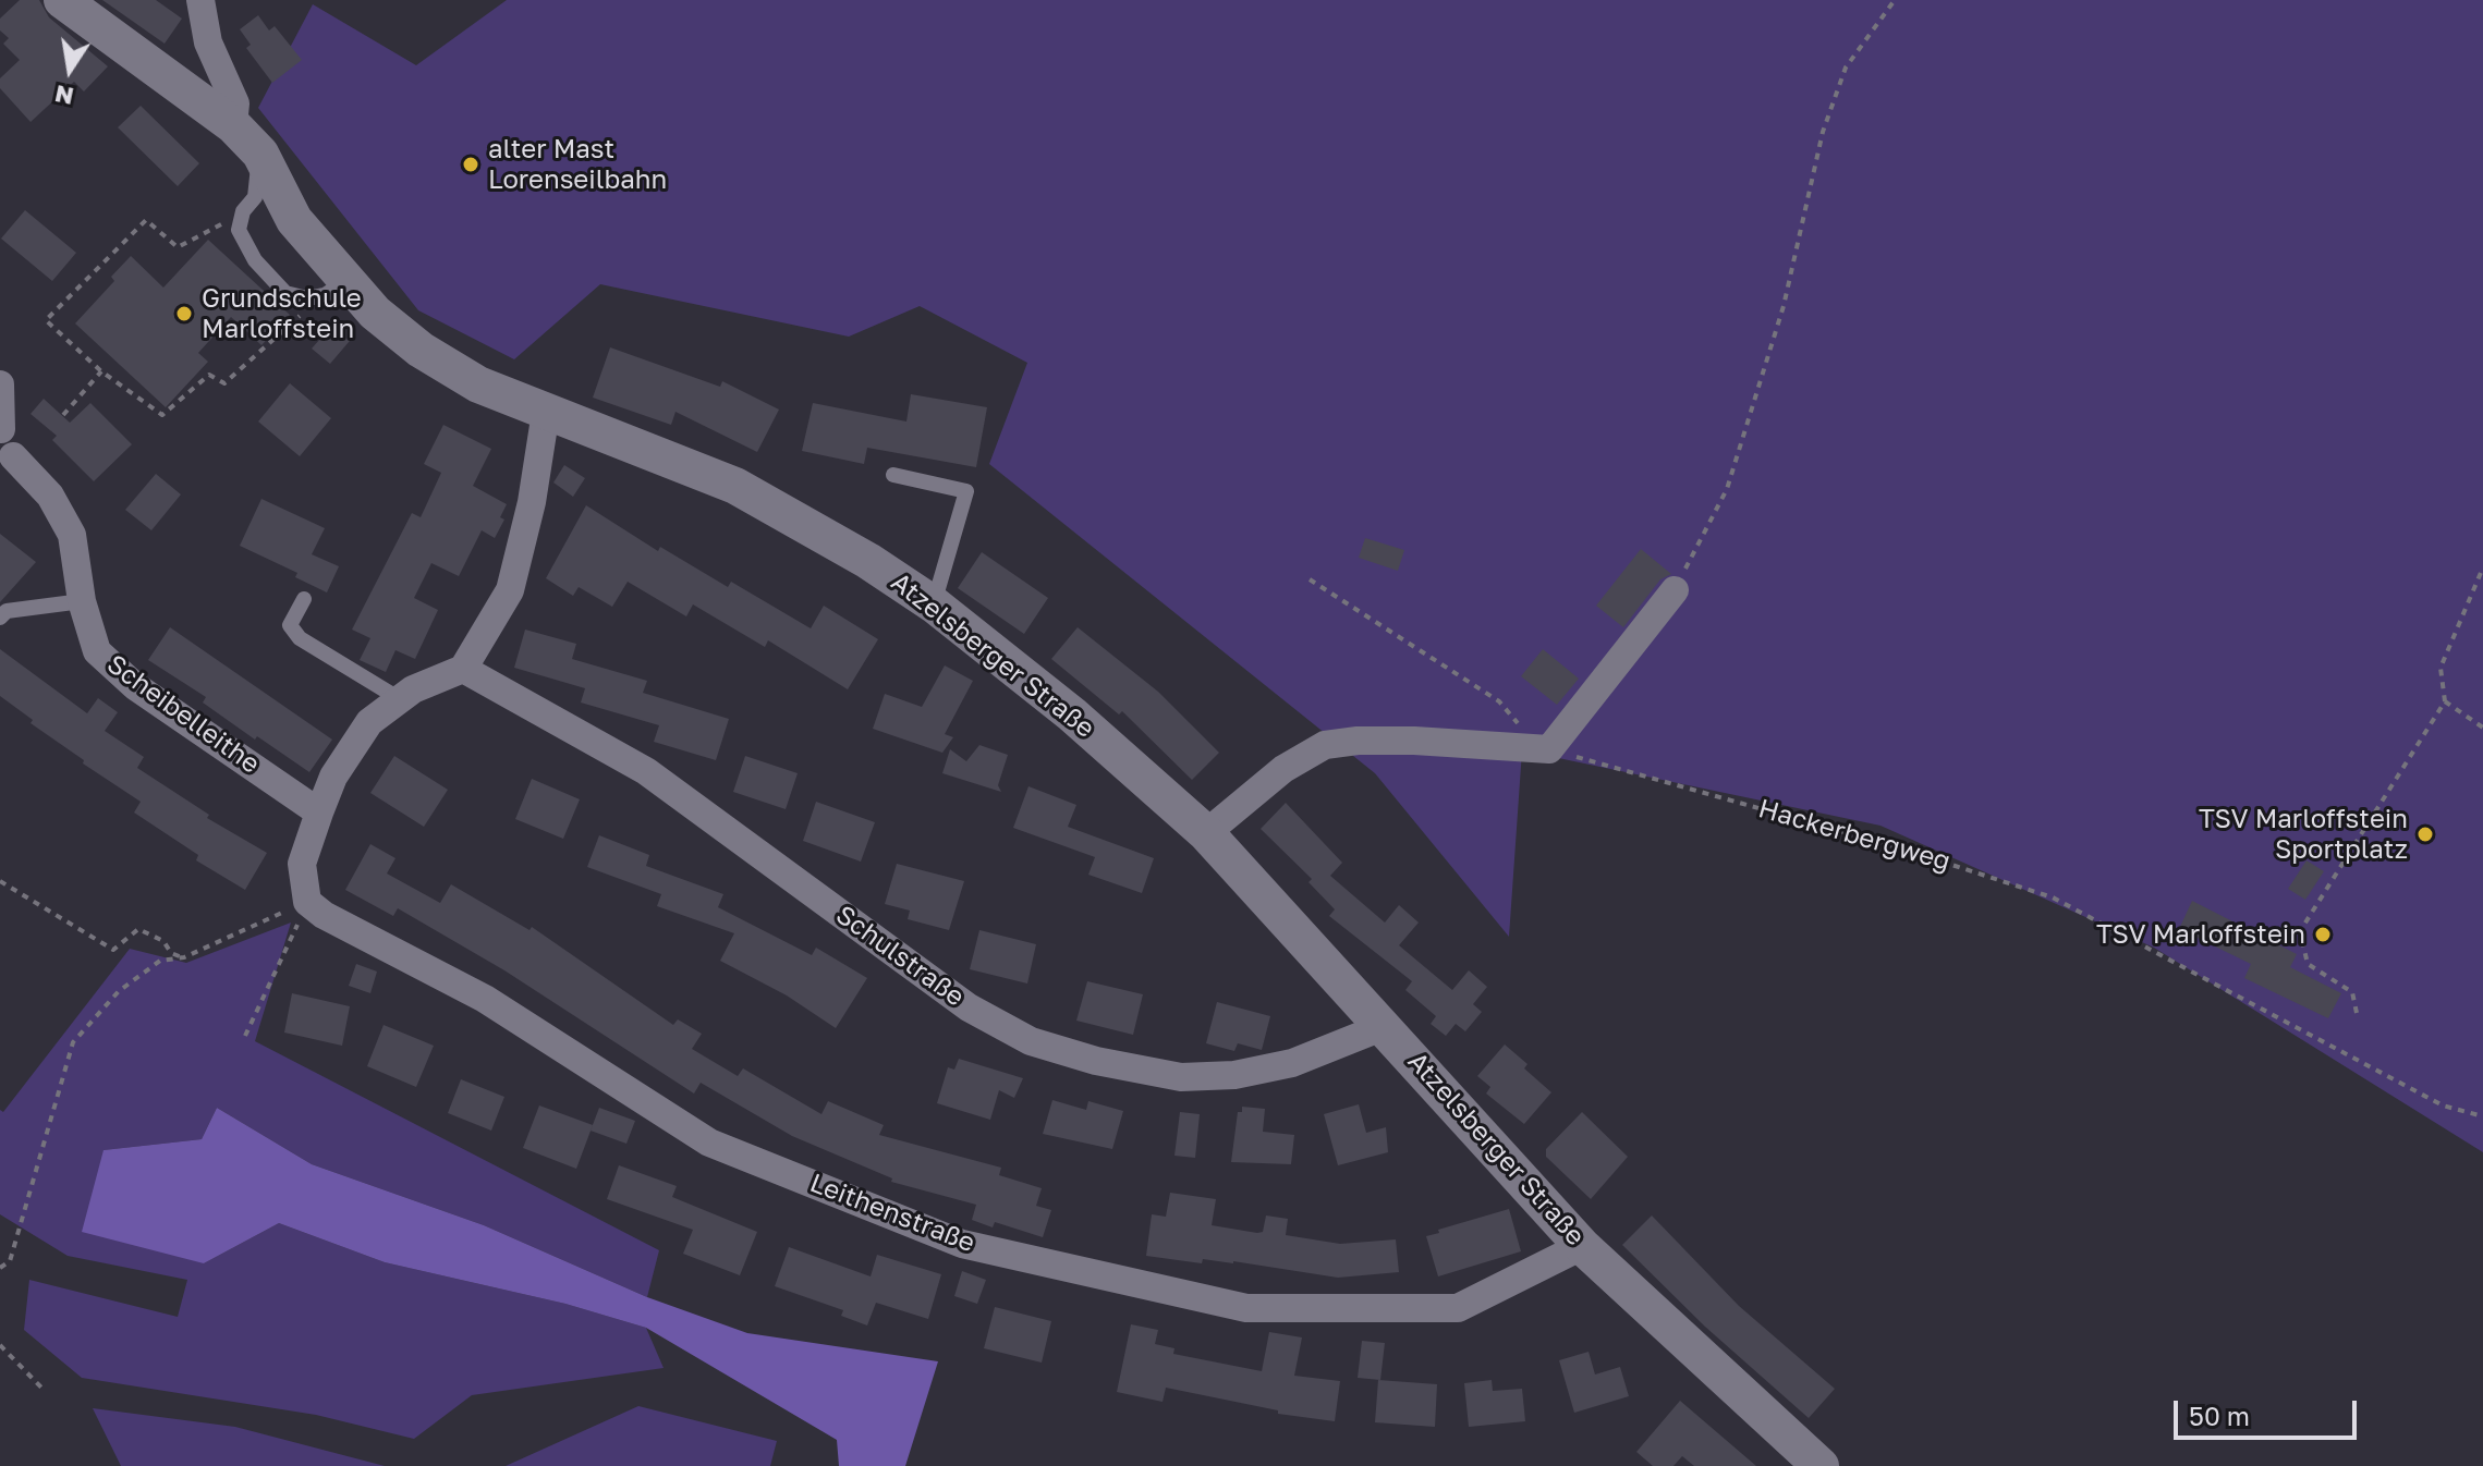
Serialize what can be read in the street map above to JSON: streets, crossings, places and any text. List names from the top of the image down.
{
  "streets": {
    "street": [
      "Atzelsberger Straße",
      "Scheibelleithe",
      "Schulstraße",
      "Leithenstraße"
    ],
    "path": ["Hackerbergweg"]
  },
  "crossings": [
    ["Atzelsberger Straße", "Schulstraße"],
    ["Atzelsberger Straße", "Leithenstraße"]
  ],
  "places": [
    "alter Mast Lorenseilbahn",
    "Grundschule Marloffstein",
    "TSV Marloffstein Sportplatz",
    "TSV Marloffstein"
  ],
  "scale_bar": "50 m",
  "north": "bottom"
}
